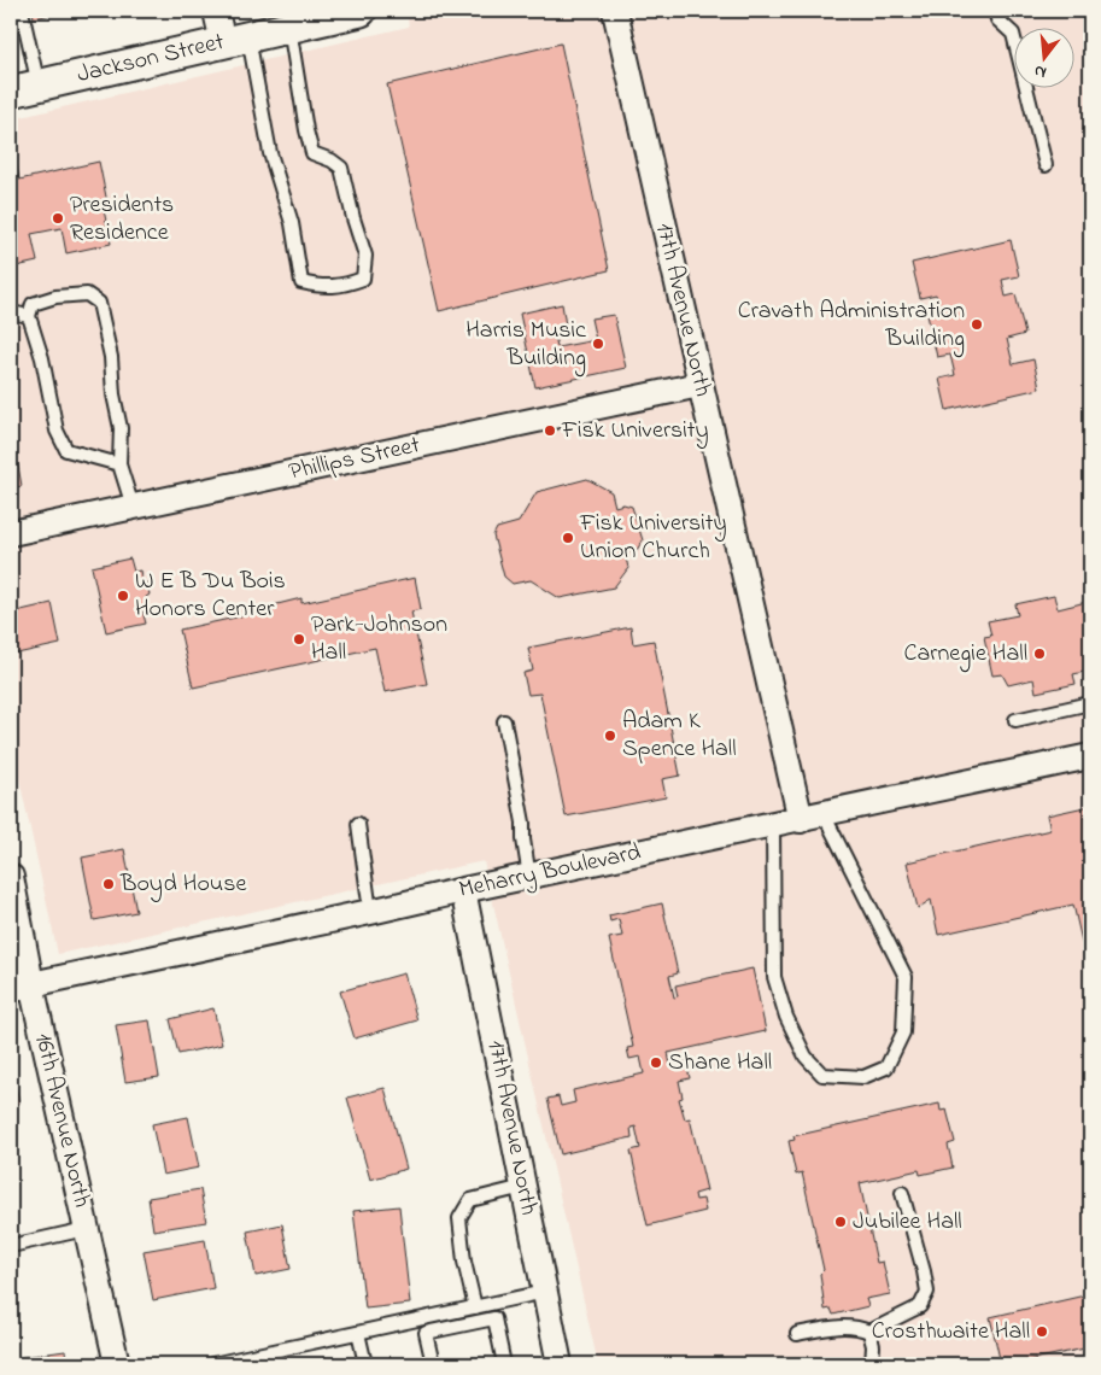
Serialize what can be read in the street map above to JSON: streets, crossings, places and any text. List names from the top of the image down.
{
  "streets": {
    "street": [
      "Jackson Street",
      "17th Avenue North",
      "Phillips Street",
      "Meharry Boulevard",
      "16th Avenue North"
    ]
  },
  "crossings": [
    ["17th Avenue North", "Phillips Street"],
    ["17th Avenue North", "Meharry Boulevard"],
    ["Meharry Boulevard", "16th Avenue North"]
  ],
  "places": [
    "Presidents Residence",
    "Cravath Administration Building",
    "Harris Music Building",
    "Fisk University",
    "Fisk University Union Church",
    "W E B Du Bois Honors Center",
    "Park-Johnson Hall",
    "Carnegie Hall",
    "Adam K Spence Hall",
    "Boyd House",
    "Shane Hall",
    "Jubilee Hall",
    "Crosthwaite Hall"
  ],
  "north": "bottom"
}
